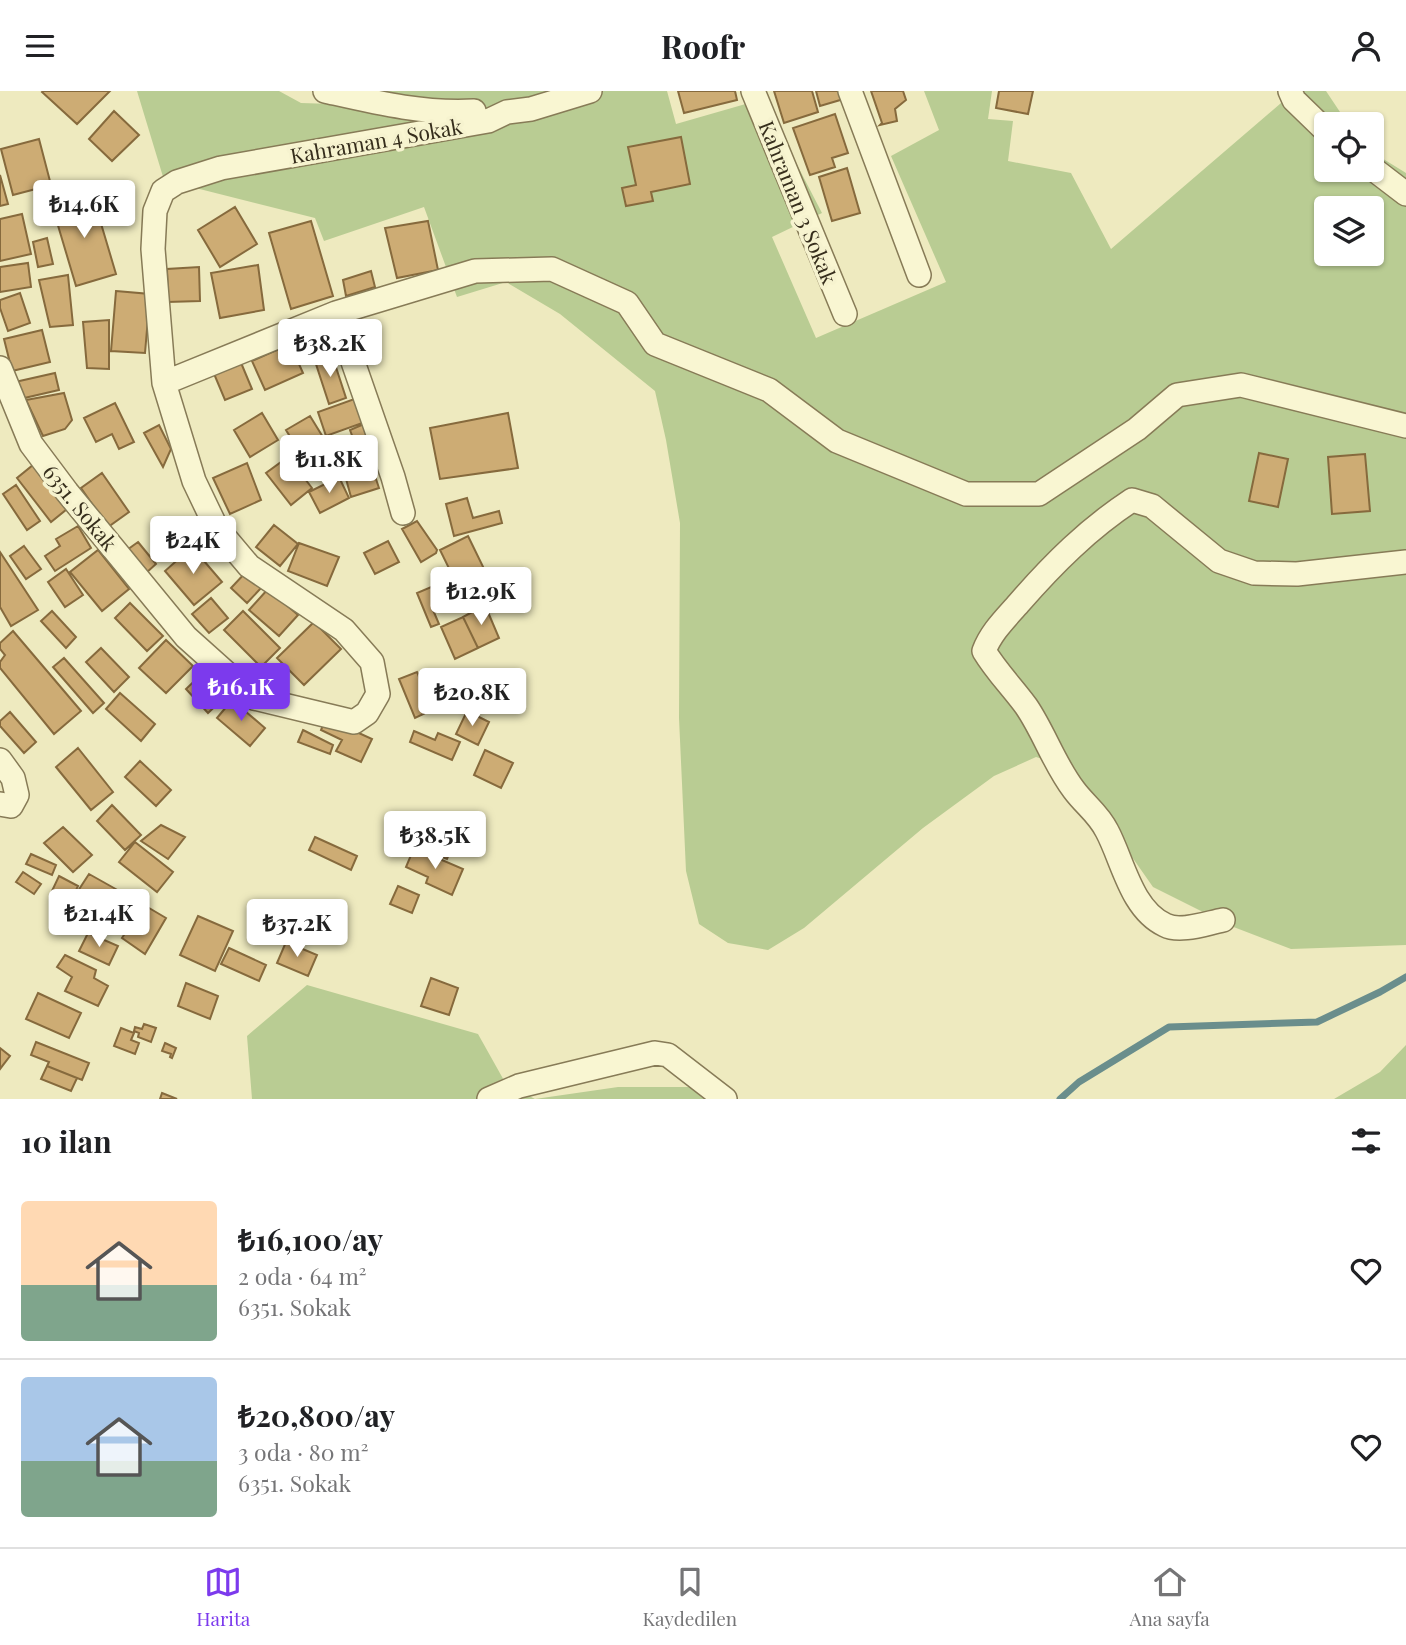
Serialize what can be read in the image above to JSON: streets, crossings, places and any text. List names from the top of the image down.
{
  "streets": {
    "street": ["Kahraman 4 Sokak", "Kahraman 3 Sokak", "6351. Sokak"]
  },
  "crossings": [
    ["Kahraman 4 Sokak", "6351. Sokak"]
  ],
  "page": {
    "header": "Roofr",
    "price": [
      "₺14.6K",
      "₺38.2K",
      "₺11.8K",
      "₺24K",
      "₺12.9K",
      "₺16.1K",
      "₺20.8K",
      "₺38.5K",
      "₺21.4K",
      "₺37.2K"
    ],
    "heading": "10 ilan",
    "list": [
      {
        "name": "₺16,100/ay",
        "note": "2 oda · 64 m² · 6351. Sokak"
      },
      {
        "name": "₺20,800/ay",
        "note": "3 oda · 80 m² · 6351. Sokak"
      }
    ],
    "tabs": ["Harita", "Kaydedilen", "Ana sayfa"]
  }
}
